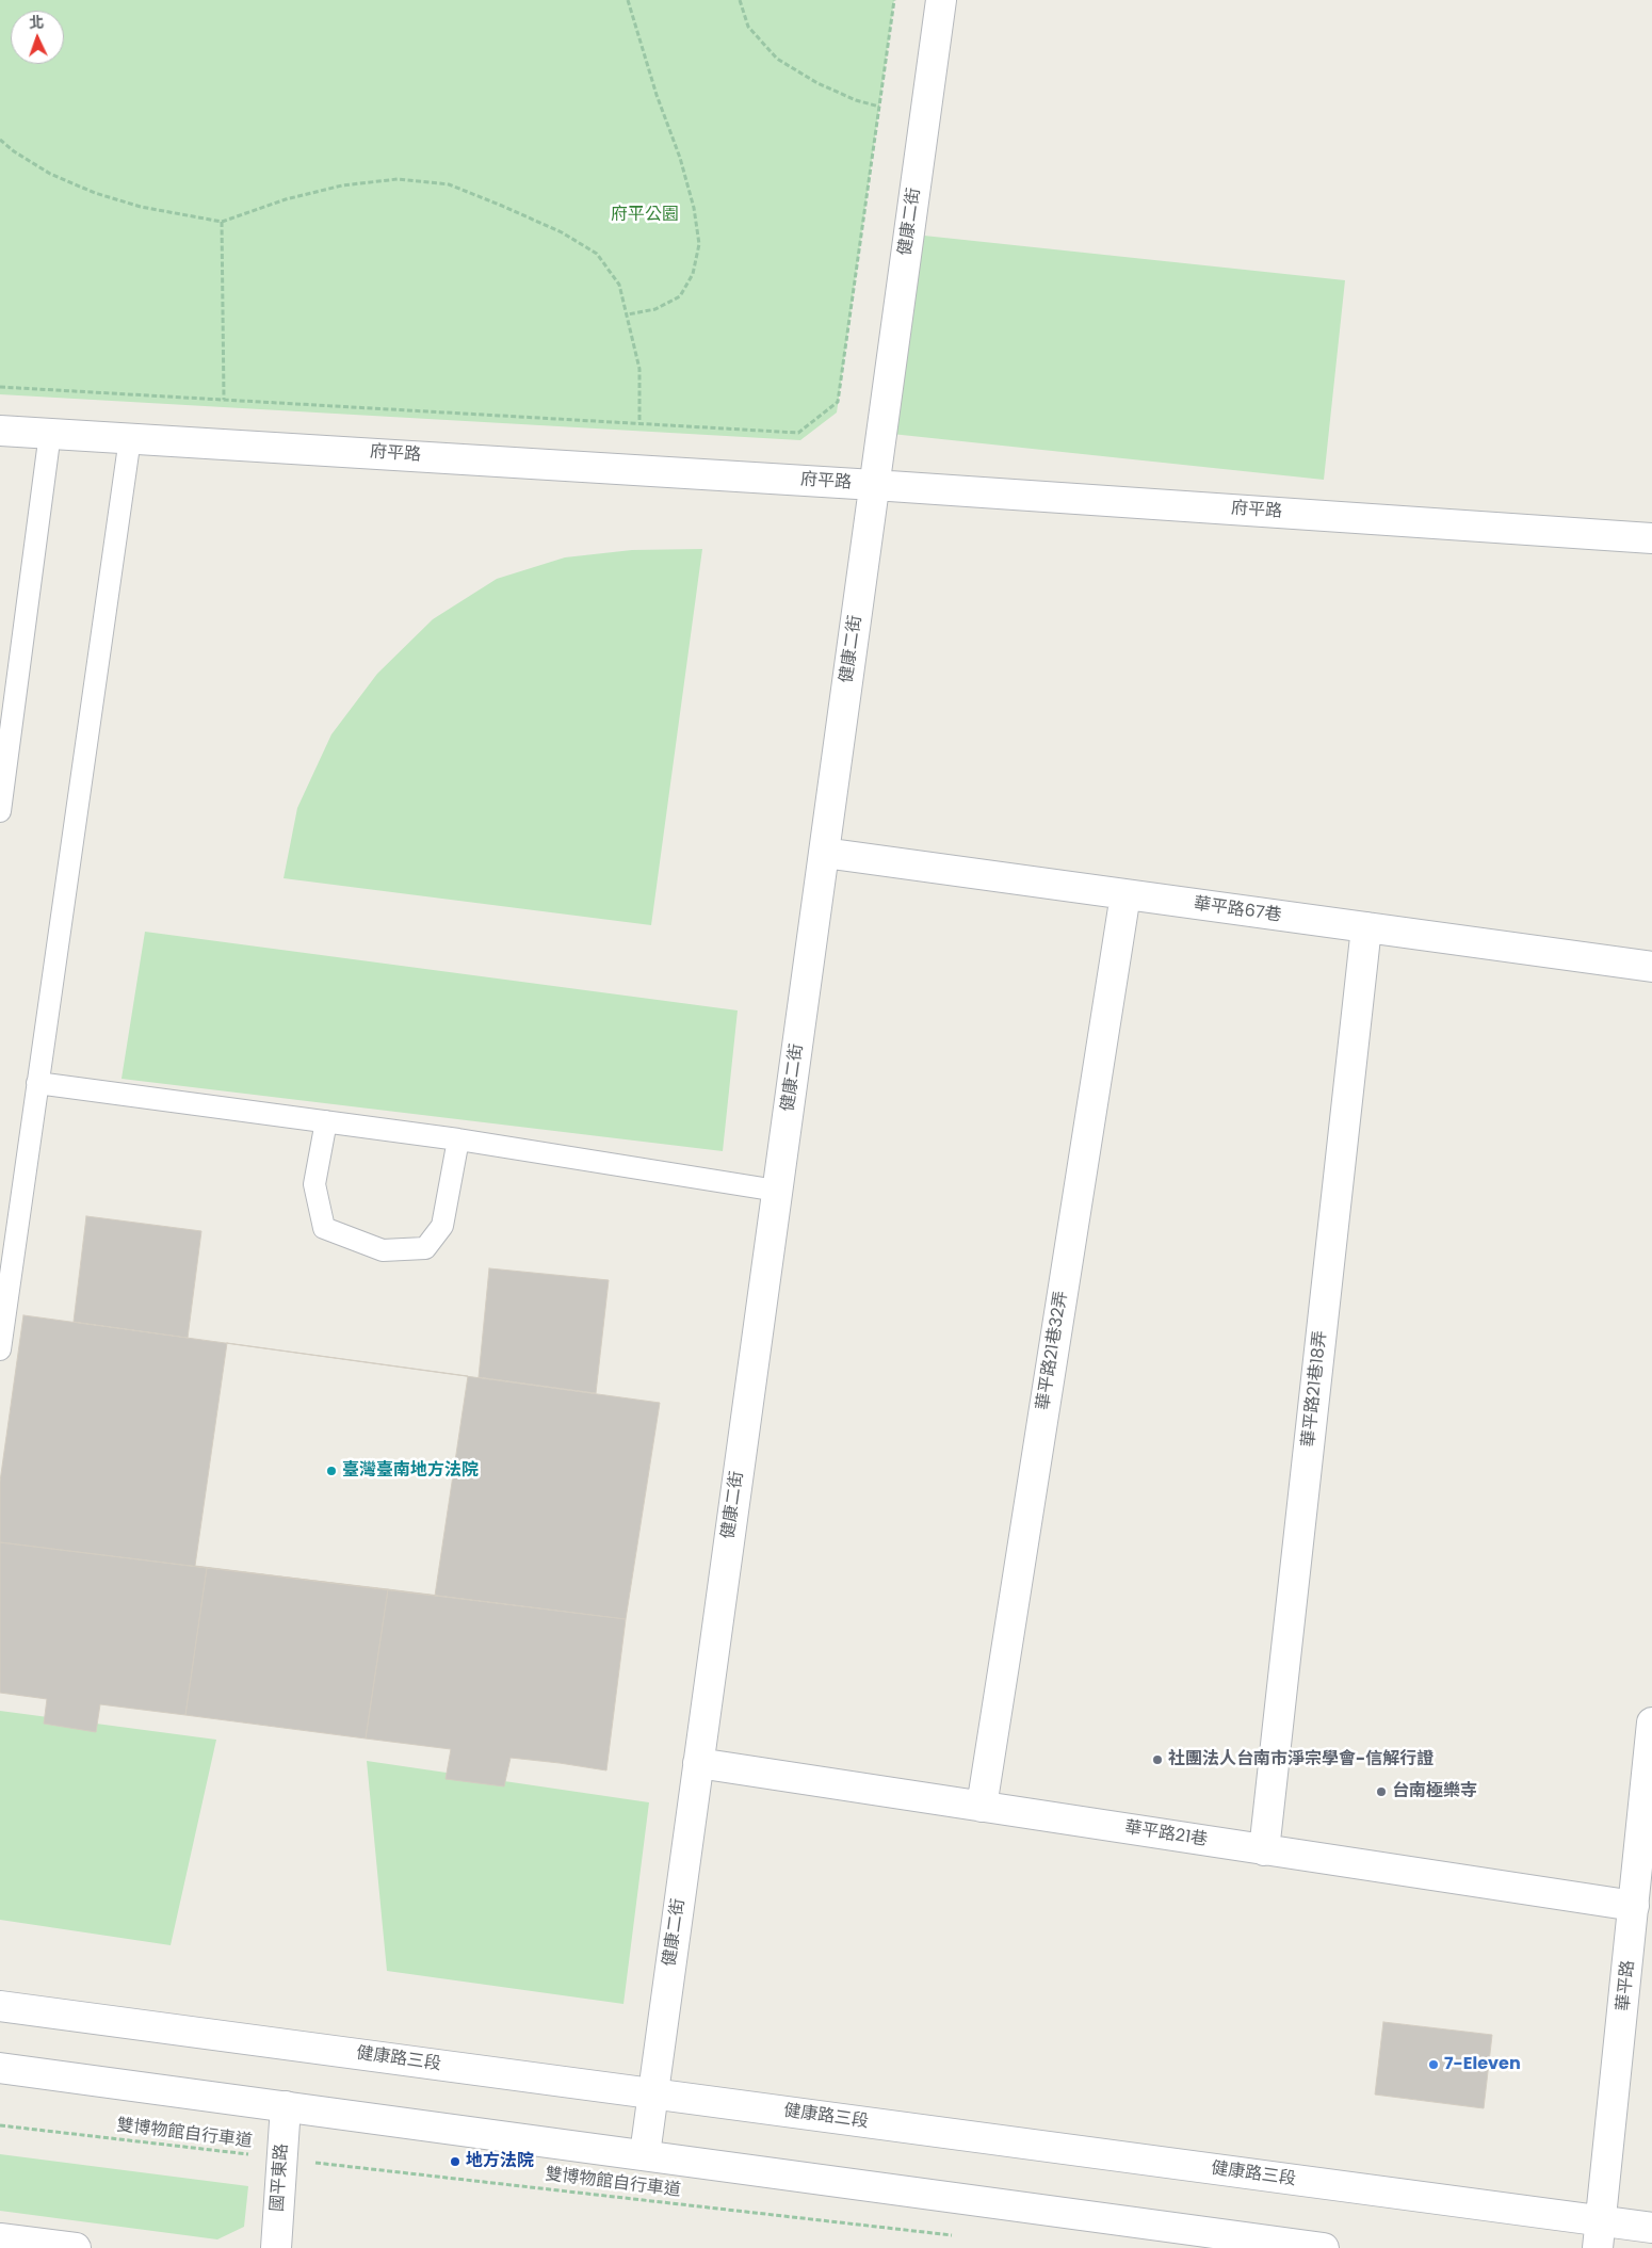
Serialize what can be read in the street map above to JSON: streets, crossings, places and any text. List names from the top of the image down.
{
  "streets": {
    "street": [
      "健康二街",
      "府平路",
      "華平路67巷",
      "華平路21巷32弄",
      "華平路21巷18弄",
      "華平路21巷",
      "華平路",
      "健康路三段",
      "國平東路"
    ],
    "path": ["雙博物館自行車道"]
  },
  "crossings": [
    ["健康二街", "府平路"],
    ["健康二街", "華平路67巷"],
    ["健康二街", "華平路21巷"],
    ["健康二街", "健康路三段"],
    ["華平路67巷", "華平路21巷32弄"],
    ["華平路67巷", "華平路21巷18弄"],
    ["華平路21巷32弄", "華平路21巷"],
    ["華平路21巷18弄", "華平路21巷"],
    ["華平路21巷", "華平路"],
    ["華平路", "健康路三段"],
    ["雙博物館自行車道", "國平東路"]
  ],
  "parks": ["府平公園"],
  "places": [
    "臺灣臺南地方法院",
    "社團法人台南市淨宗學會-信解行證",
    "台南極樂寺",
    "7-Eleven",
    "地方法院"
  ],
  "north": "top"
}
